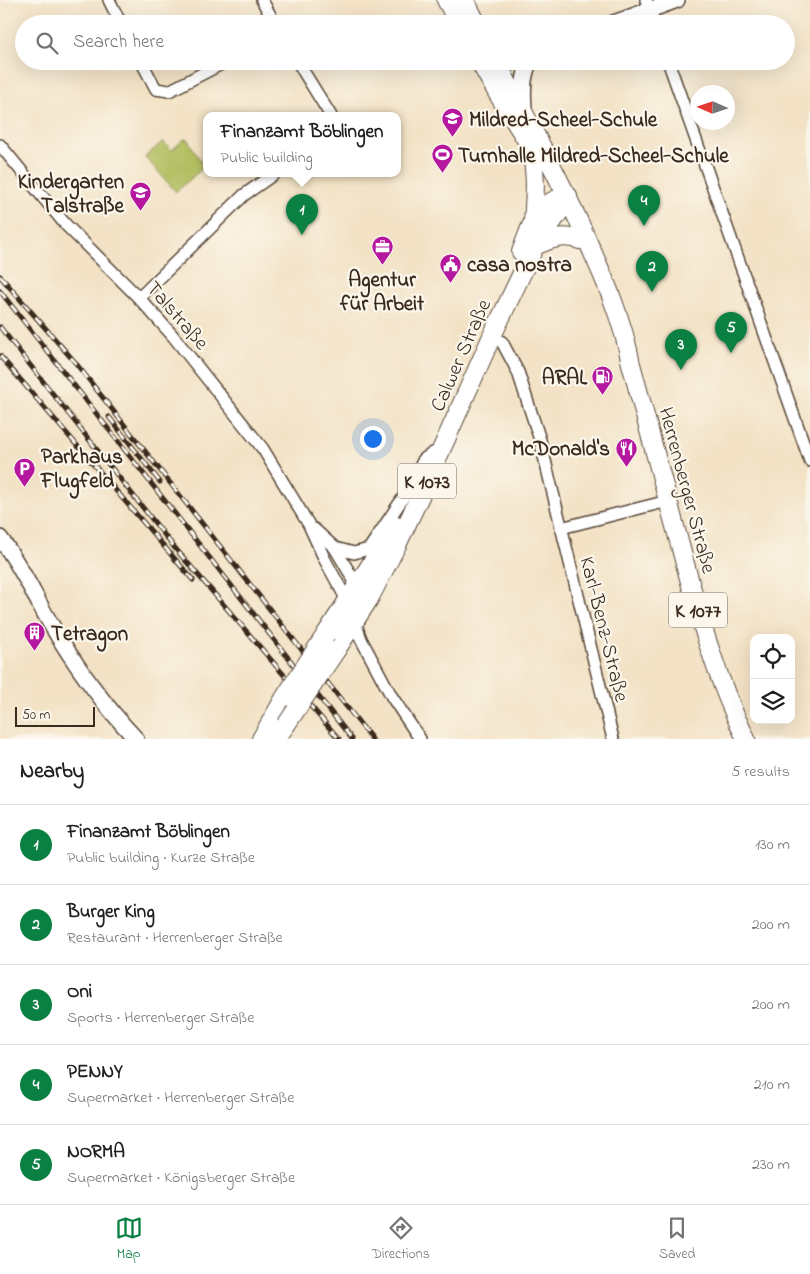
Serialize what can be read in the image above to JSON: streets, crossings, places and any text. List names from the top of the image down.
{
  "streets": {
    "main road": [
      "Calwer Straße",
      "K 1073",
      "Herrenberger Straße",
      "K 1077"
    ],
    "street": ["Talstraße", "Karl-Benz-Straße"]
  },
  "crossings": [
    ["Talstraße", "Calwer Straße"],
    ["Calwer Straße", "K 1073"],
    ["Calwer Straße", "Herrenberger Straße"],
    ["Calwer Straße", "Karl-Benz-Straße"],
    ["K 1073", "Herrenberger Straße"]
  ],
  "places": {
    "school or university": ["Mildred-Scheel-Schule", "Kindergarten Talstraße"],
    "sports": ["Turnhalle Mildred-Scheel-Schule"],
    "office": ["Agentur für Arbeit"],
    "public building": ["casa nostra"],
    "fuel station": ["ARAL"],
    "restaurant": ["McDonald's"],
    "parking": ["Parkhaus Flugfeld"],
    "building": ["Tetragon"]
  },
  "scale_bar": "50 m",
  "north": "left",
  "page": {
    "search": "Search here",
    "popup": ["Finanzamt Böblingen", "Public building"],
    "pins": [
      "4",
      "1",
      "2",
      "5",
      "3"
    ],
    "scale": "50 m",
    "heading": ["Nearby", "5 results"],
    "list": [
      {
        "mark": "1",
        "name": "Finanzamt Böblingen",
        "note": "Public building · Kurze Straße",
        "value": "130 m"
      },
      {
        "mark": "2",
        "name": "Burger King",
        "note": "Restaurant · Herrenberger Straße",
        "value": "200 m"
      },
      {
        "mark": "3",
        "name": "Oni",
        "note": "Sports · Herrenberger Straße",
        "value": "200 m"
      },
      {
        "mark": "4",
        "name": "PENNY",
        "note": "Supermarket · Herrenberger Straße",
        "value": "210 m"
      },
      {
        "mark": "5",
        "name": "NORMA",
        "note": "Supermarket · Königsberger Straße",
        "value": "230 m"
      }
    ],
    "nav": ["Map", "Directions", "Saved"]
  }
}
